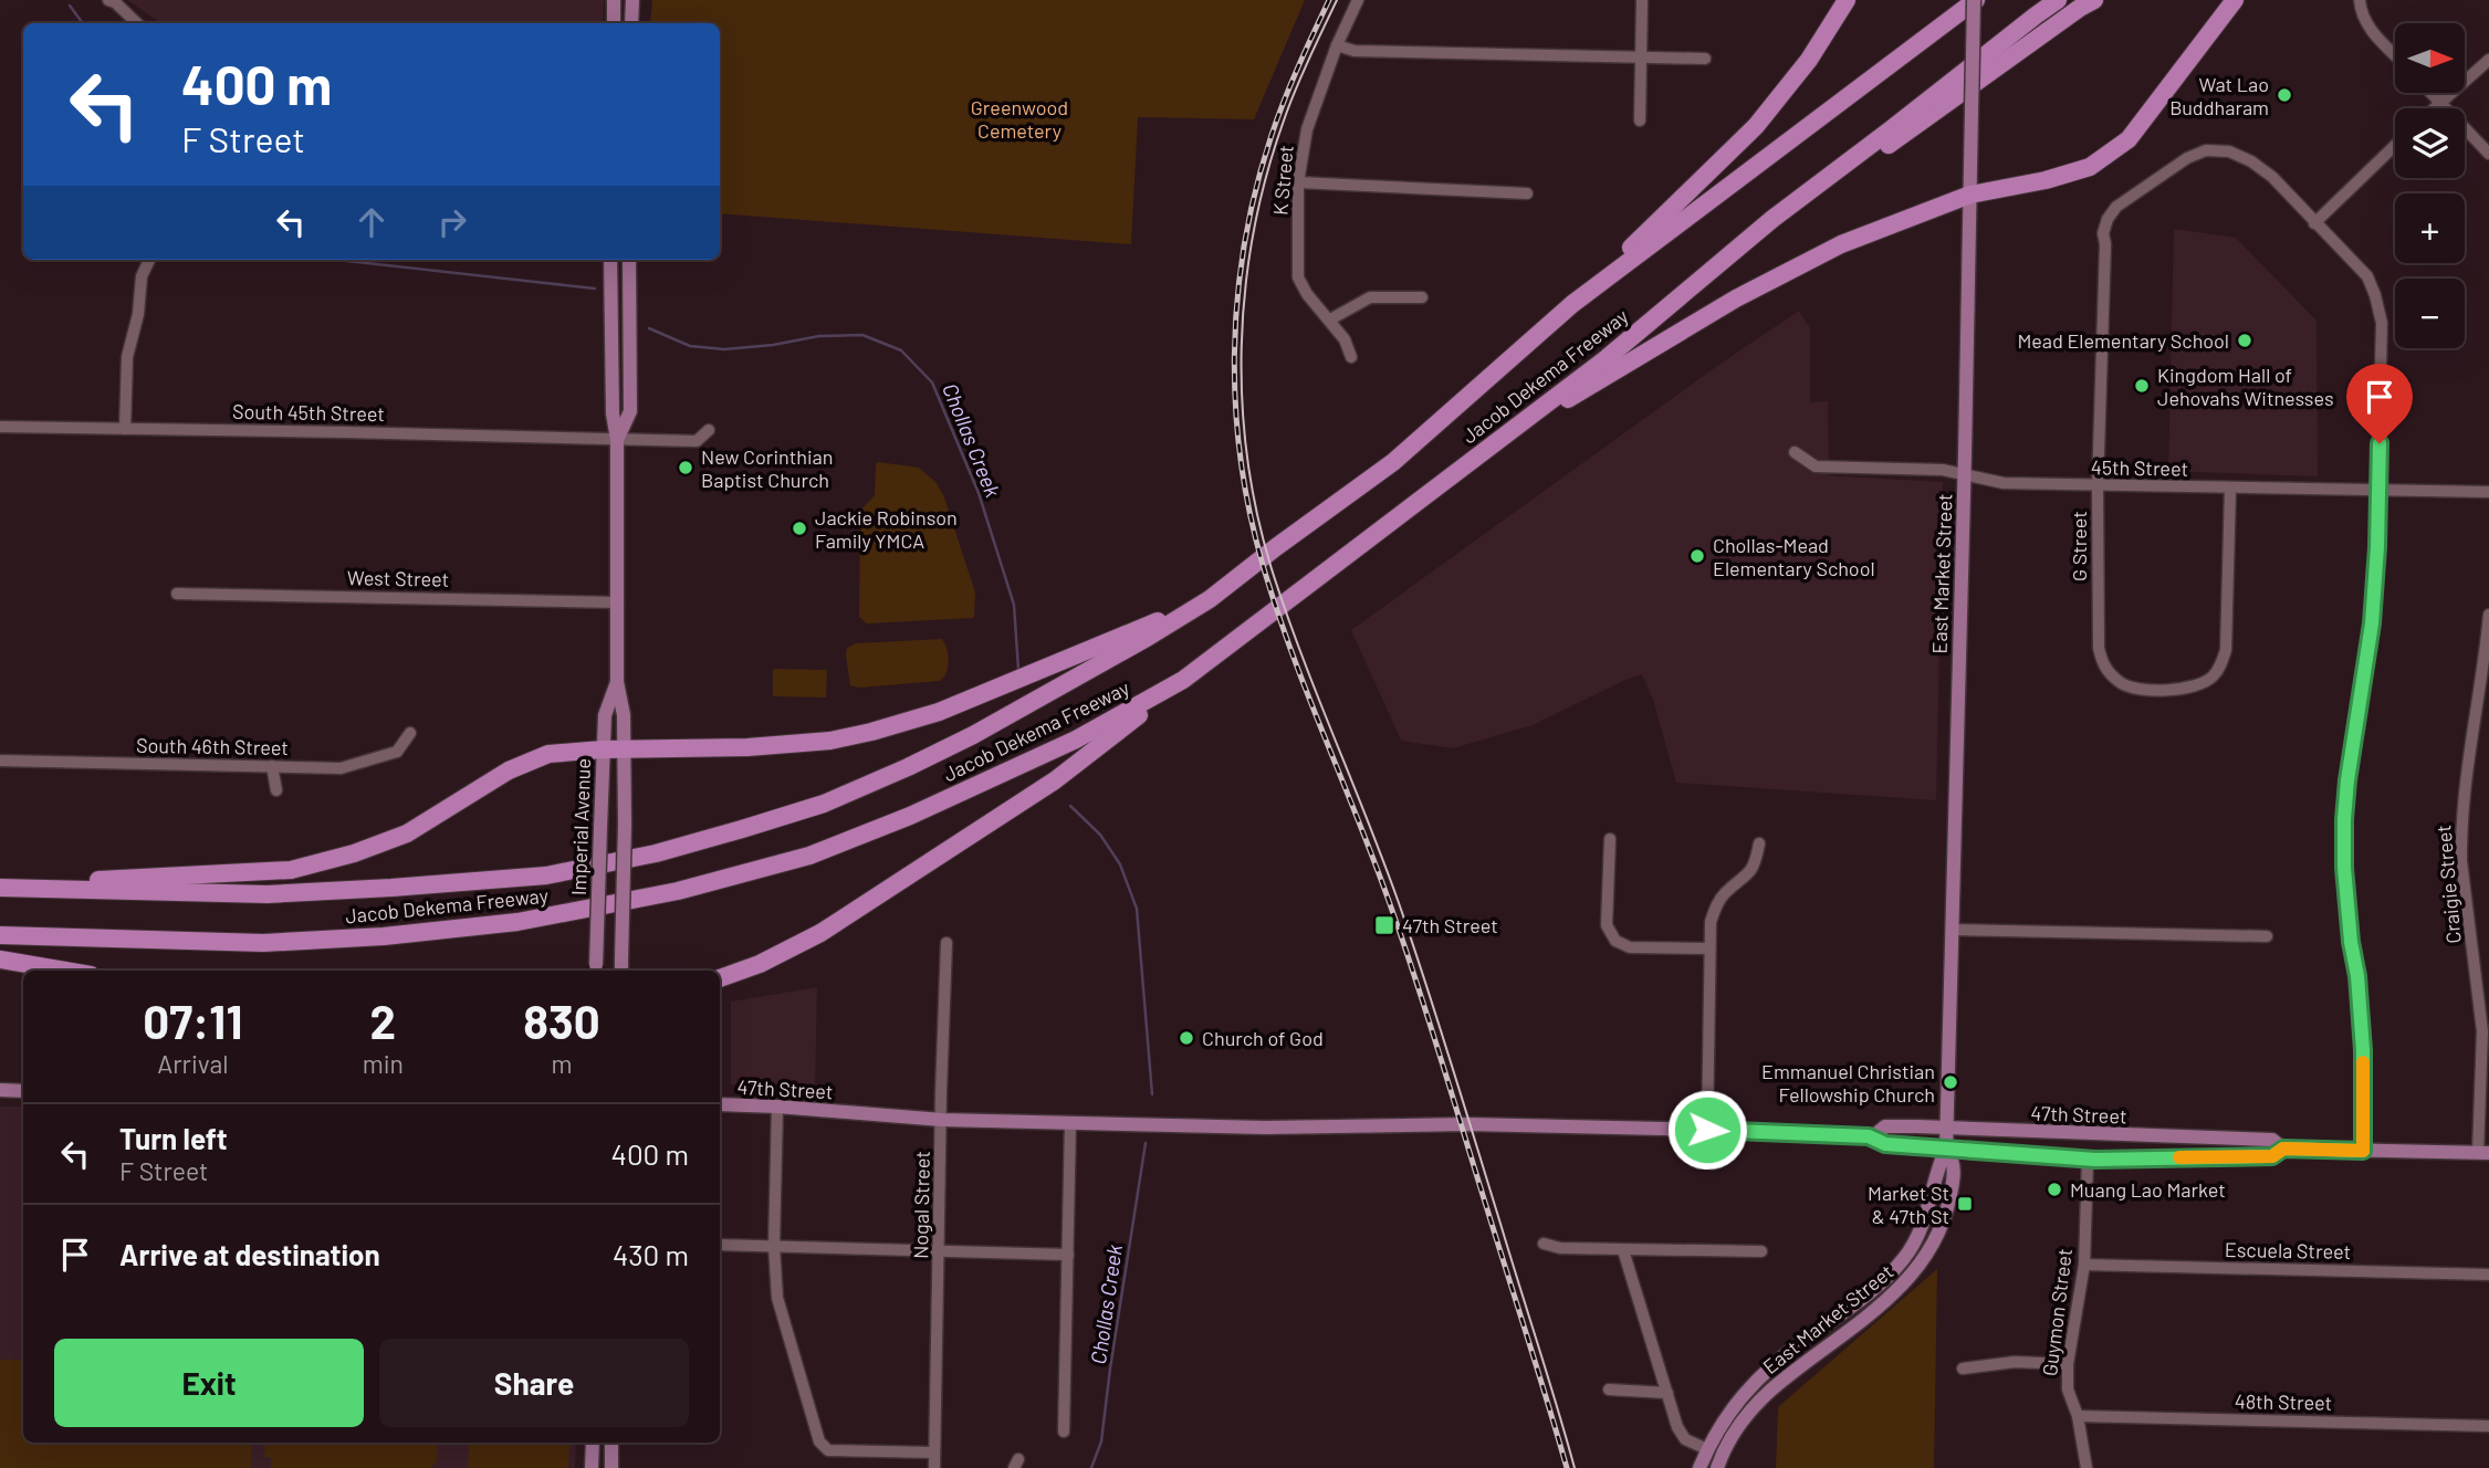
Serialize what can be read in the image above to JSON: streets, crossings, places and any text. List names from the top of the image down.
{
  "streets": {
    "highway": ["Jacob Dekema Freeway"],
    "main road": ["East Market Street", "Imperial Avenue", "47th Street"],
    "street": [
      "K Street",
      "South 45th Street",
      "45th Street",
      "G Street",
      "West Street",
      "South 46th Street",
      "Craigie Street",
      "Nogal Street",
      "Escuela Street",
      "Guymon Street",
      "48th Street"
    ]
  },
  "crossings": [
    ["Jacob Dekema Freeway", "East Market Street"],
    ["South 45th Street", "Imperial Avenue"],
    ["45th Street", "G Street"],
    ["45th Street", "East Market Street"],
    ["East Market Street", "47th Street"],
    ["West Street", "Imperial Avenue"],
    ["Craigie Street", "47th Street"],
    ["47th Street", "Nogal Street"],
    ["47th Street", "Guymon Street"],
    ["Escuela Street", "Guymon Street"],
    ["Guymon Street", "48th Street"]
  ],
  "water": ["Chollas Creek"],
  "parks": ["Greenwood Cemetery"],
  "places": {
    "other": [
      "Wat Lao Buddharam",
      "Mead Elementary School",
      "Kingdom Hall of Jehovahs Witnesses",
      "New Corinthian Baptist Church",
      "Jackie Robinson Family YMCA",
      "Chollas-Mead Elementary School",
      "Church of God",
      "Emmanuel Christian Fellowship Church",
      "Muang Lao Market"
    ],
    "transit": ["47th Street", "Market St & 47th St"]
  },
  "north": "right",
  "page": {
    "map_buttons": ["+", "−"],
    "turn": ["400 m", "F Street"],
    "eta": [
      "07:11",
      "Arrival",
      "2",
      "min",
      "830",
      "m"
    ],
    "list": [
      {
        "name": "Turn left",
        "note": "F Street",
        "value": "400 m"
      },
      {
        "name": "Arrive at destination",
        "value": "430 m"
      }
    ],
    "buttons": ["Exit", "Share"]
  }
}
